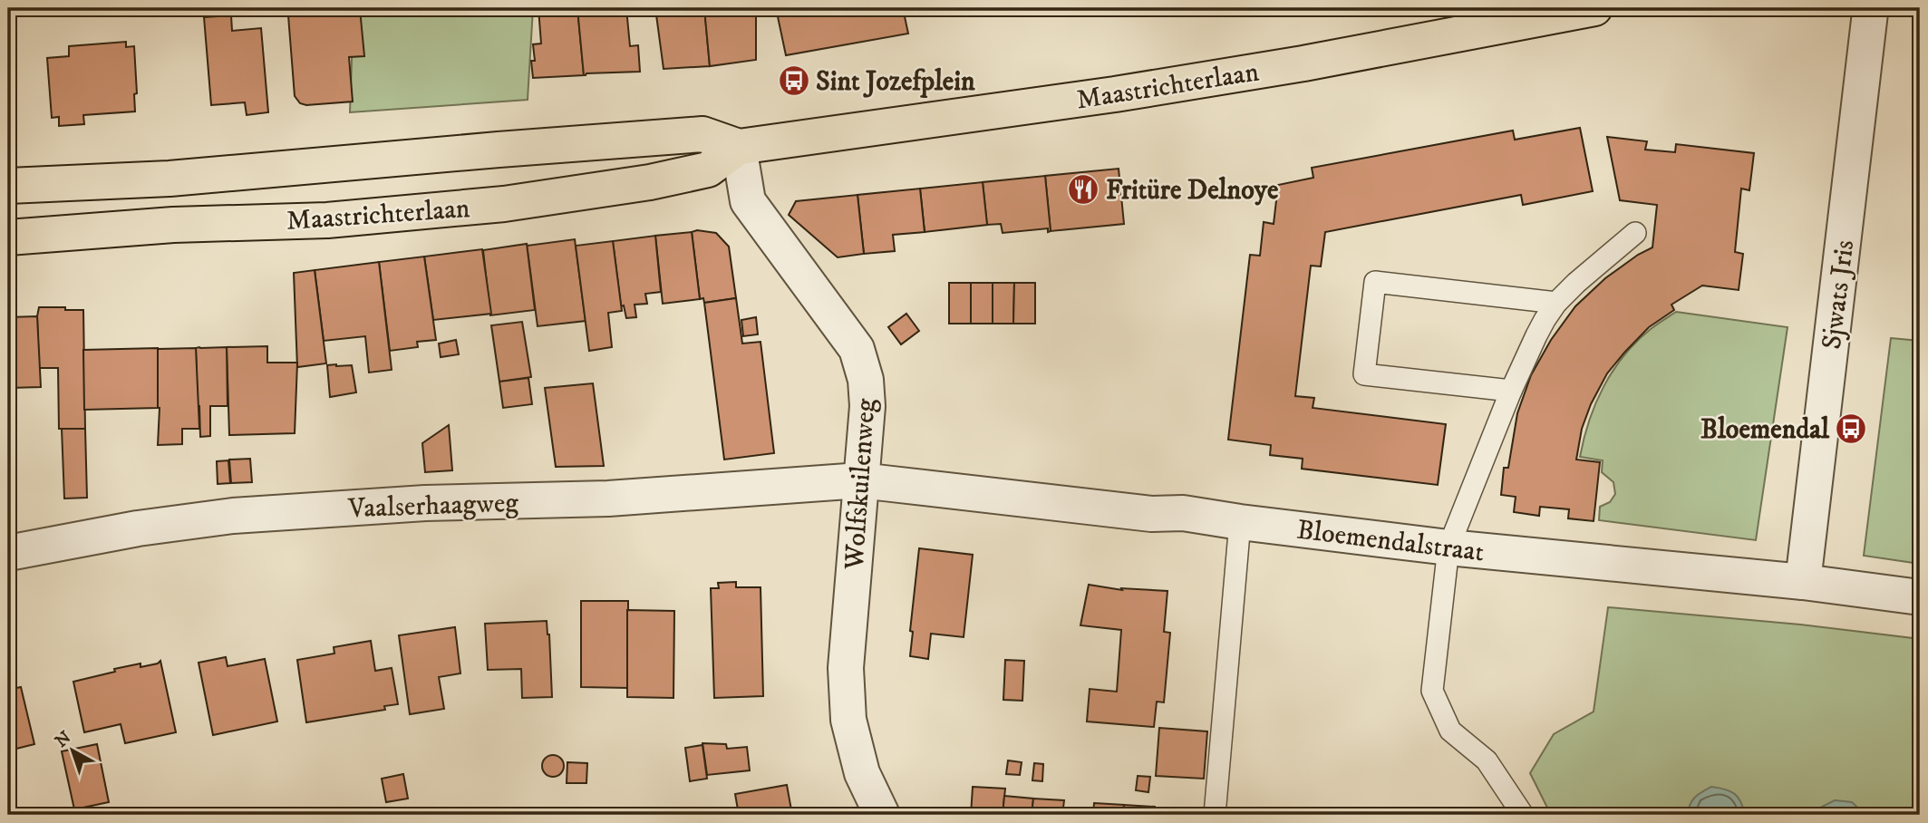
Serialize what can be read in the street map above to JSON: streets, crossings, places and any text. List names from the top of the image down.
{
  "streets": {
    "main road": ["Maastrichterlaan"],
    "street": [
      "Sjwats Jris",
      "Wolfskuilenweg",
      "Vaalserhaagweg",
      "Bloemendalstraat"
    ]
  },
  "crossings": [
    ["Maastrichterlaan", "Wolfskuilenweg"],
    ["Sjwats Jris", "Bloemendalstraat"],
    ["Wolfskuilenweg", "Vaalserhaagweg"],
    ["Wolfskuilenweg", "Bloemendalstraat"],
    ["Vaalserhaagweg", "Bloemendalstraat"]
  ],
  "places": {
    "bus stop": ["Sint Jozefplein", "Bloemendal"],
    "restaurant": ["Fritüre Delnoye"]
  },
  "north": "top left"
}
